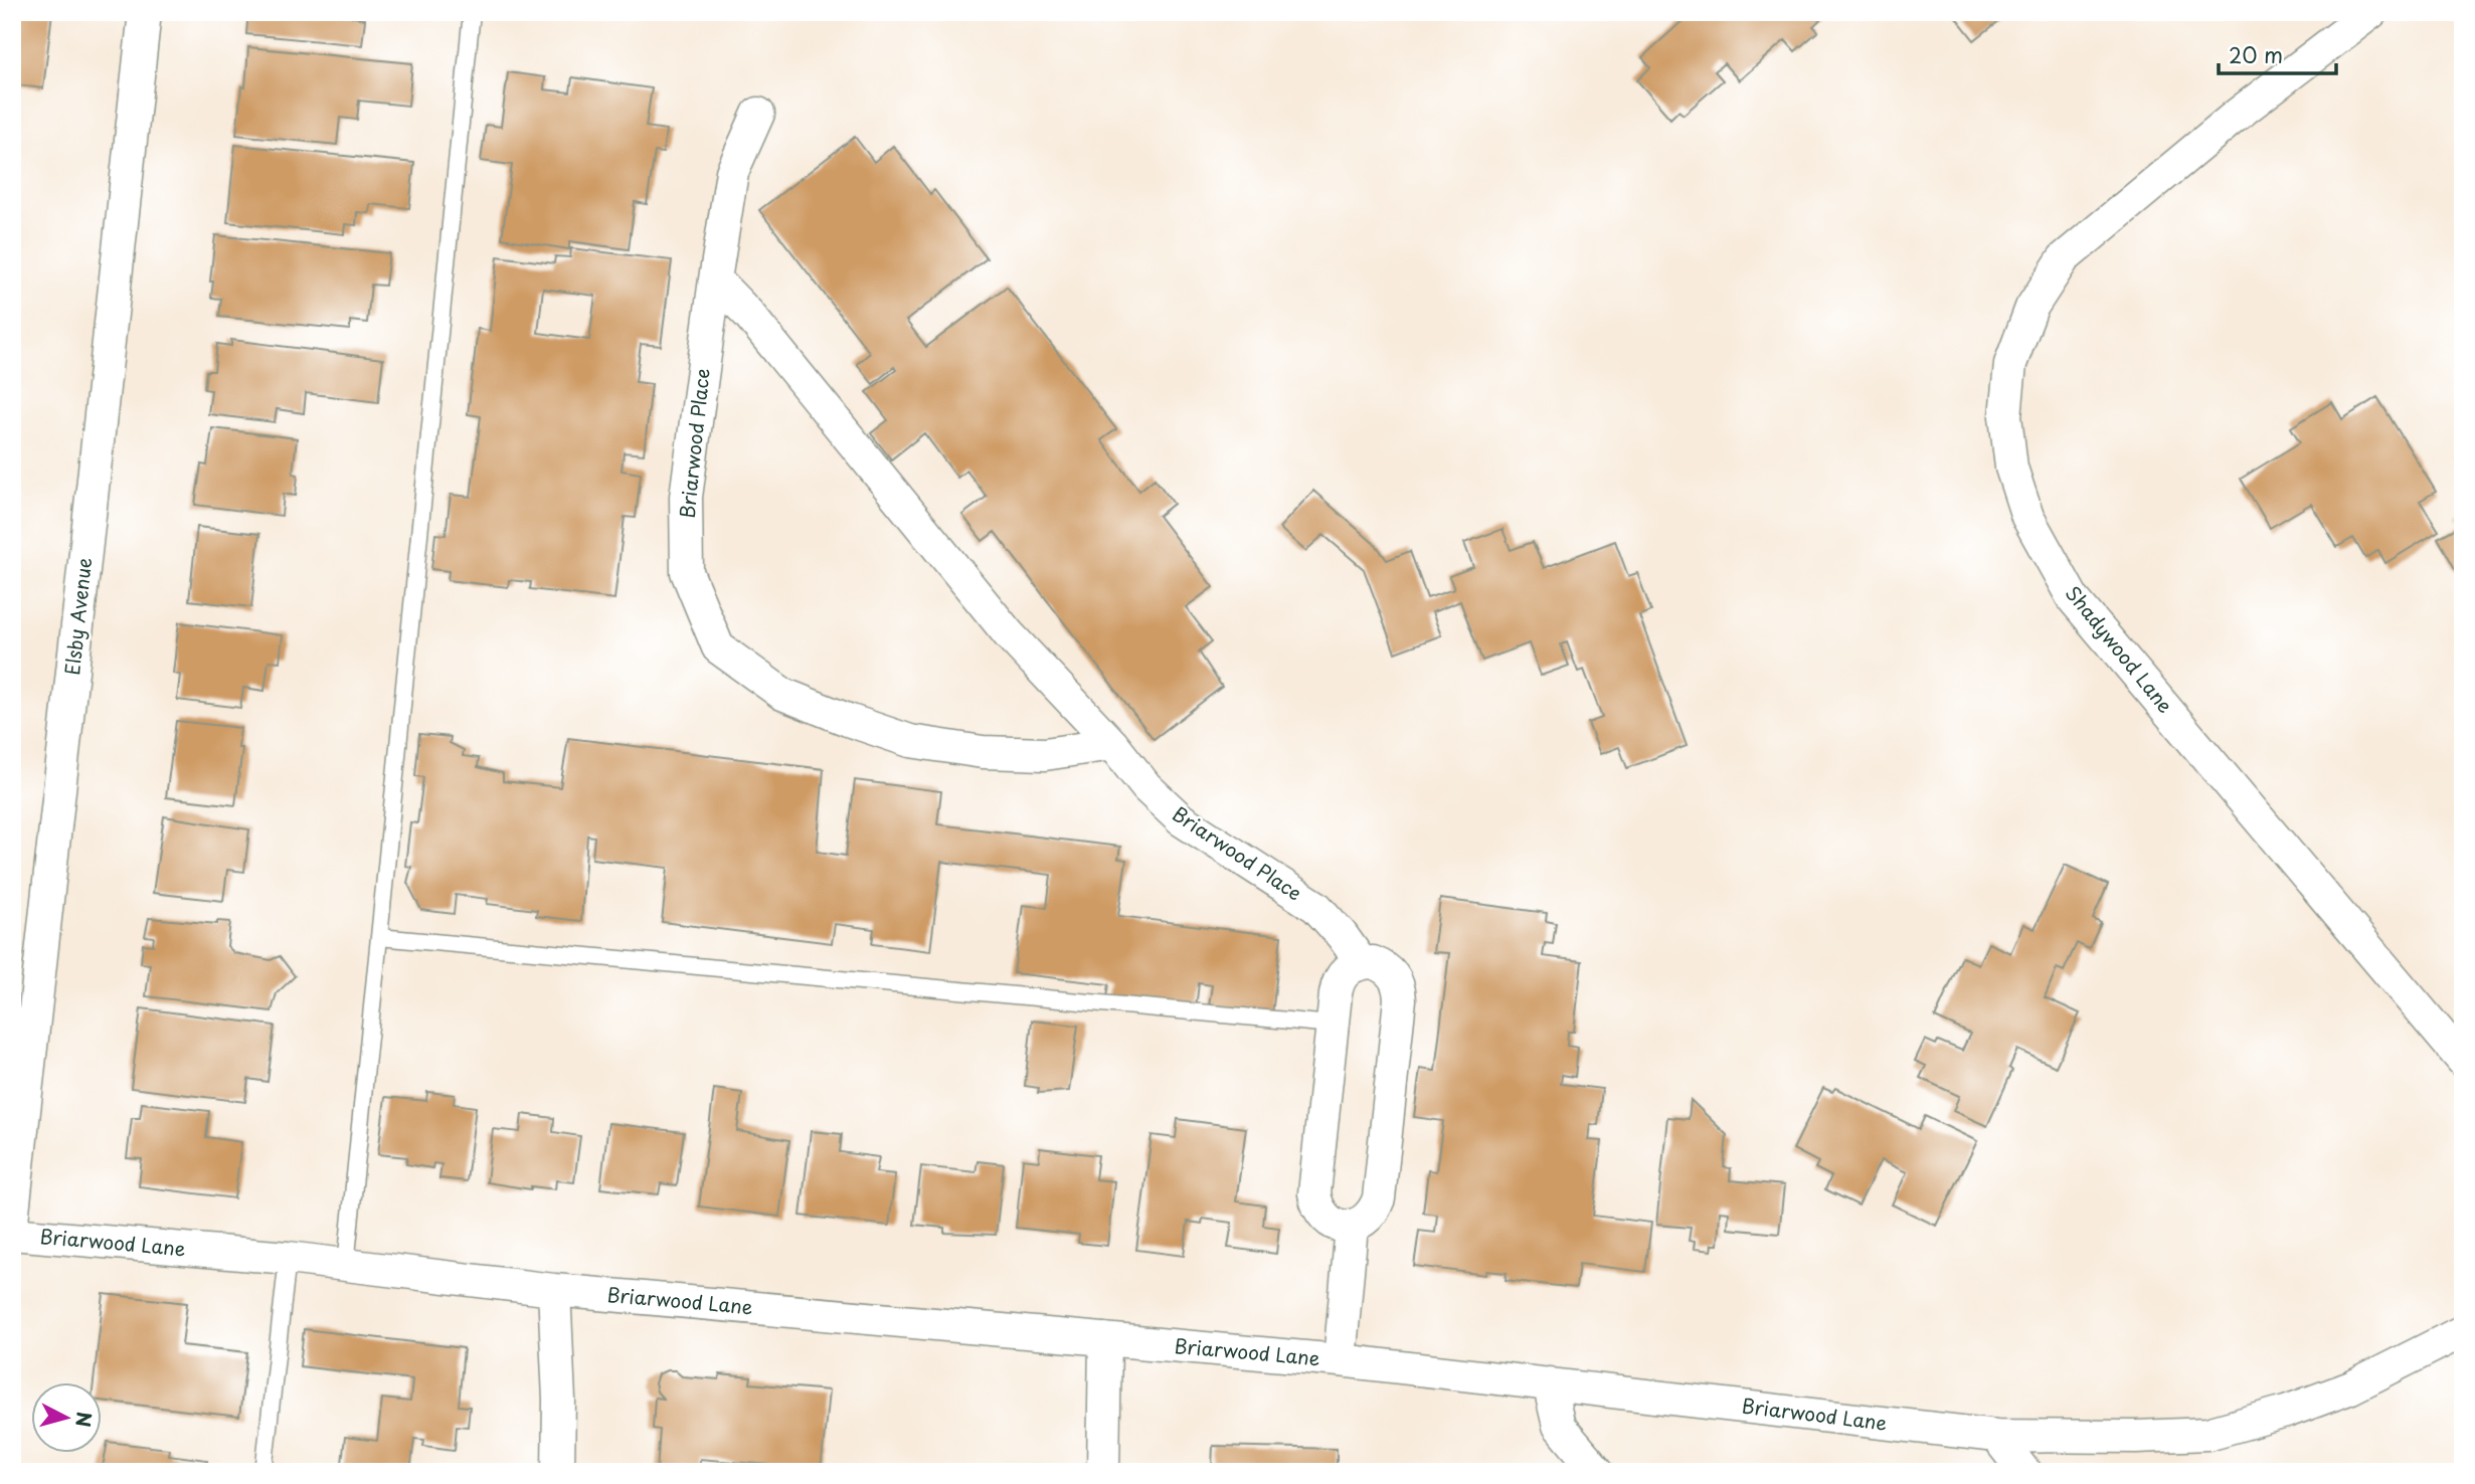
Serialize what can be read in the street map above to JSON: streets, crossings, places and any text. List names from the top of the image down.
{
  "streets": {
    "street": [
      "Briarwood Place",
      "Elsby Avenue",
      "Shadywood Lane",
      "Briarwood Lane"
    ]
  },
  "scale_bar": "20 m",
  "north": "right"
}
